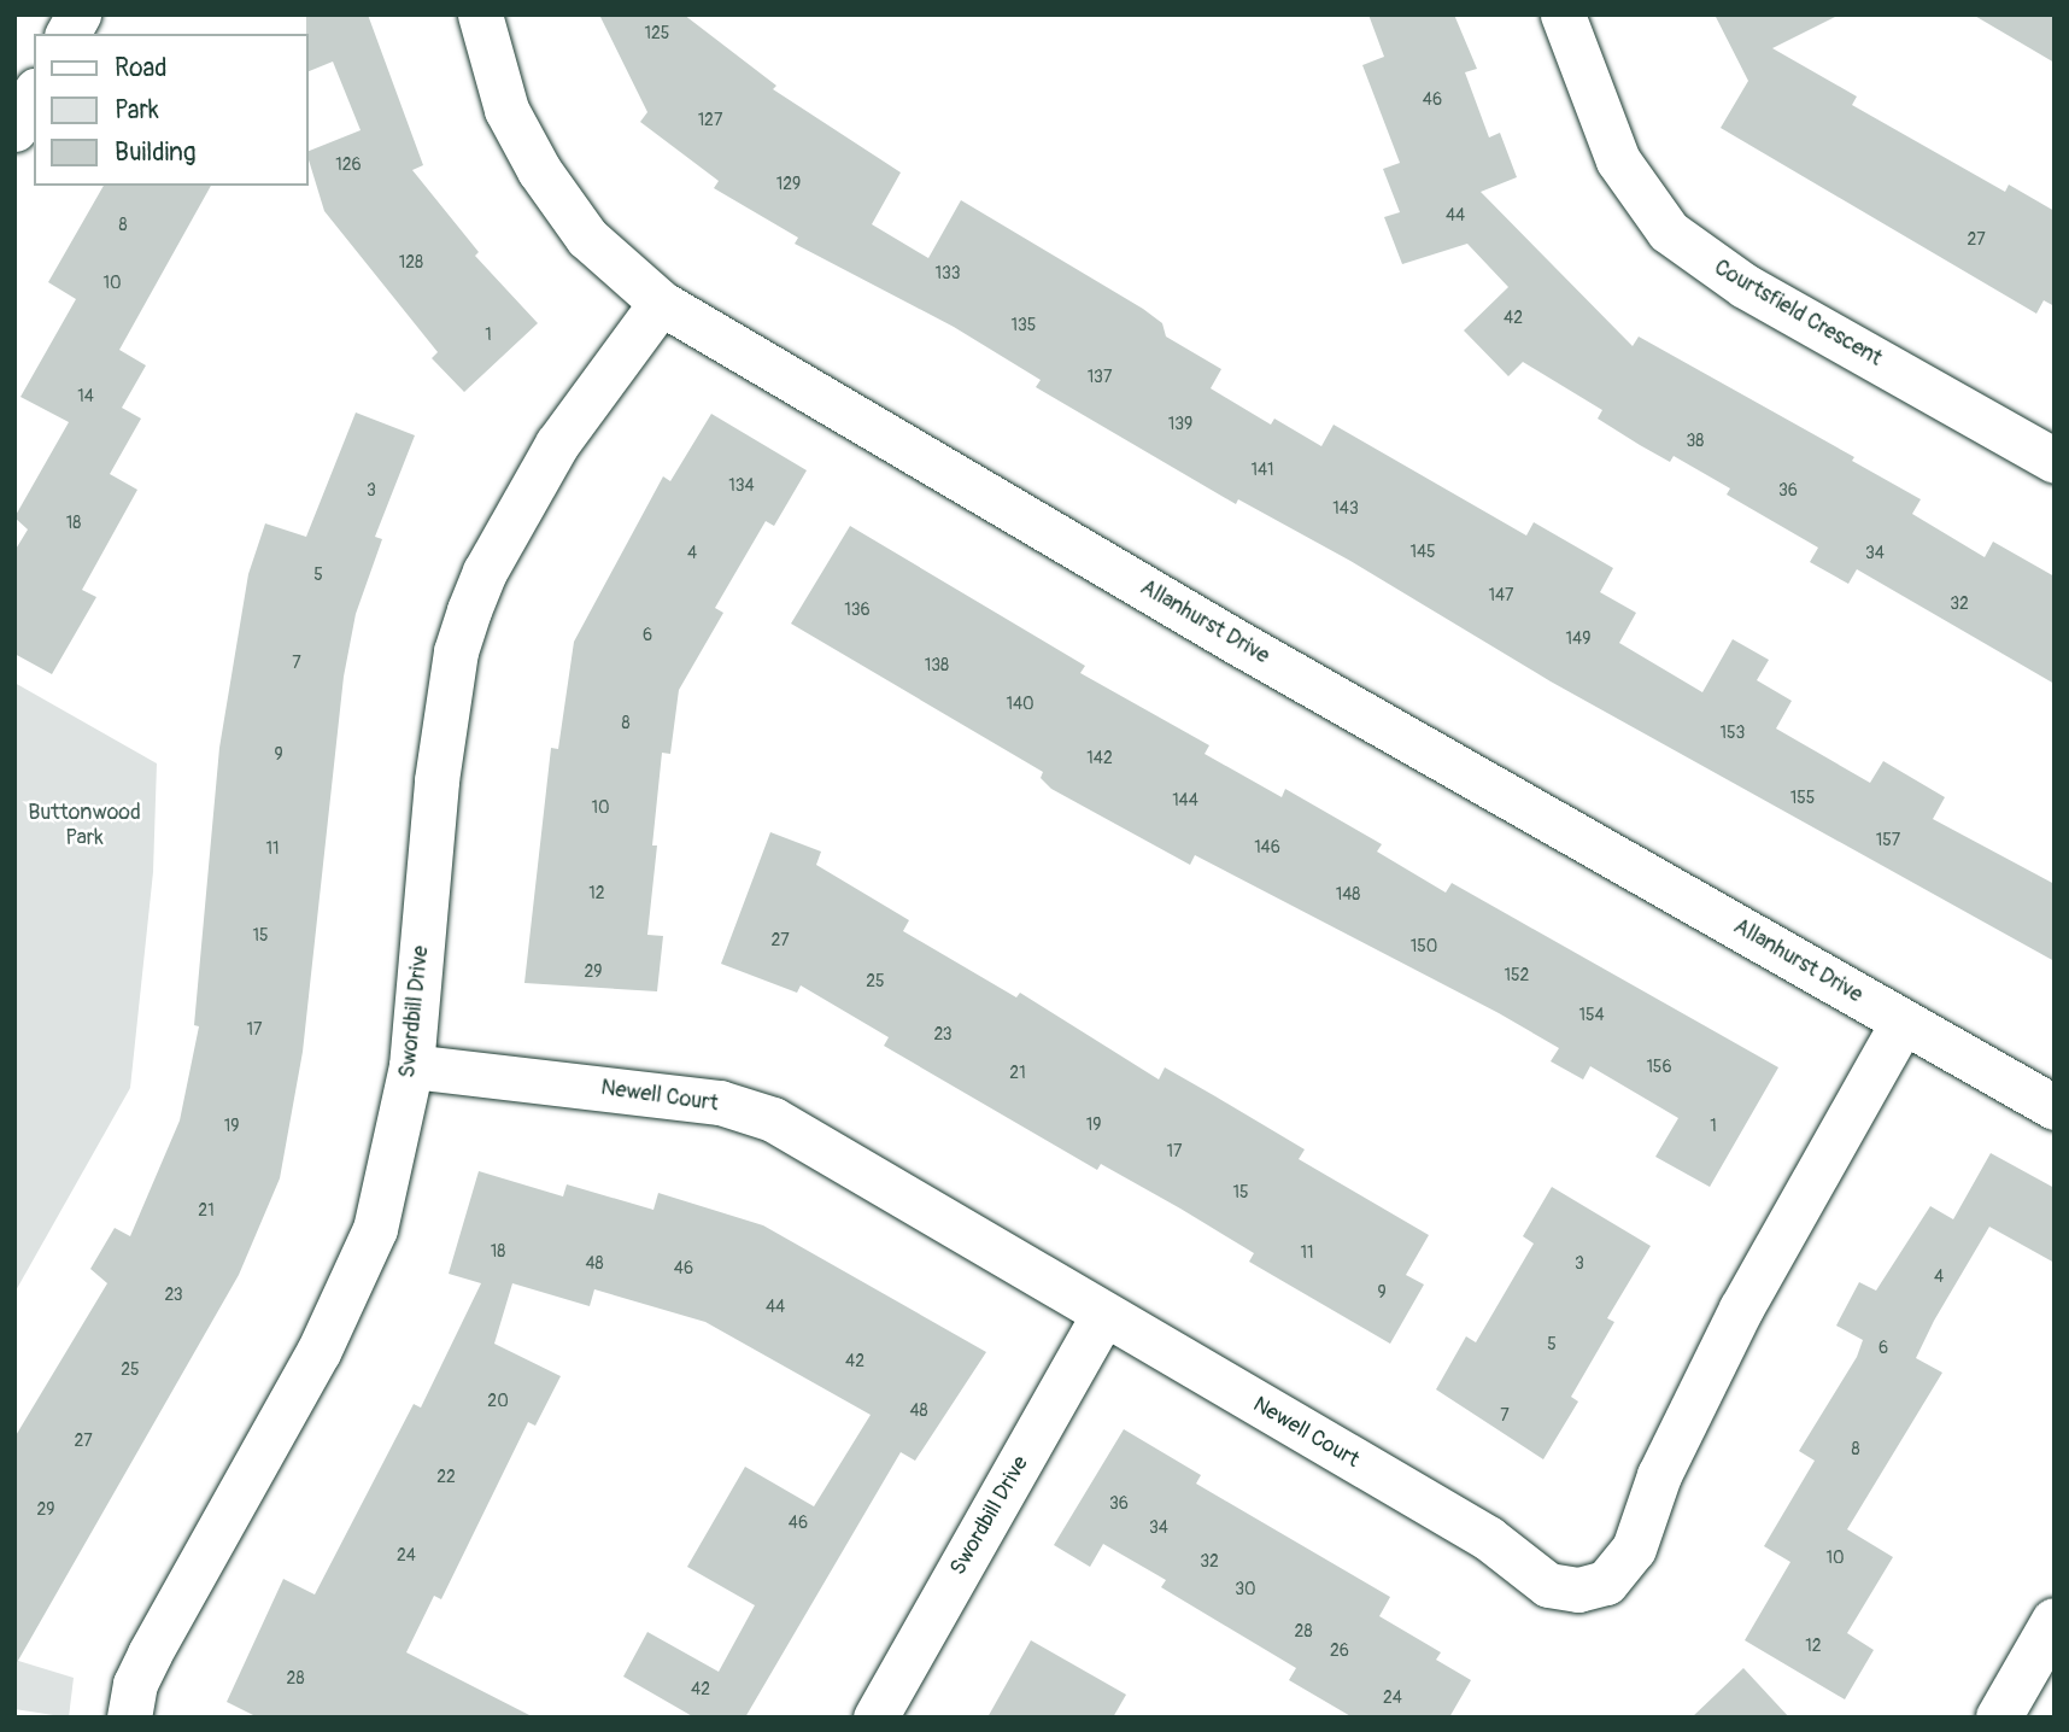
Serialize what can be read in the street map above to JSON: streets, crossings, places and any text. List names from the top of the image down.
{
  "streets": {
    "street": [
      "Courtsfield Crescent",
      "Allanhurst Drive",
      "Swordbill Drive",
      "Newell Court"
    ]
  },
  "crossings": [
    ["Allanhurst Drive", "Swordbill Drive"],
    ["Allanhurst Drive", "Newell Court"],
    ["Swordbill Drive", "Newell Court"]
  ],
  "parks": ["Buttonwood Park"],
  "house_numbers": [
    "125",
    "46",
    "127",
    "126",
    "129",
    "44",
    "8",
    "27",
    "128",
    "133",
    "10",
    "42",
    "135",
    "1",
    "137",
    "14",
    "139",
    "38",
    "141",
    "134",
    "3",
    "36",
    "143",
    "18",
    "145",
    "4",
    "34",
    "5",
    "147",
    "32",
    "136",
    "6",
    "149",
    "7",
    "138",
    "140",
    "8",
    "153",
    "9",
    "142",
    "155",
    "144",
    "10",
    "157",
    "146",
    "11",
    "12",
    "148",
    "15",
    "27",
    "150",
    "29",
    "152",
    "25",
    "154",
    "17",
    "23",
    "156",
    "21",
    "19",
    "19",
    "1",
    "17",
    "15",
    "21",
    "18",
    "11",
    "48",
    "3",
    "46",
    "4",
    "9",
    "23",
    "44",
    "5",
    "6",
    "42",
    "25",
    "20",
    "48",
    "7",
    "27",
    "8",
    "22",
    "36",
    "29",
    "46",
    "34",
    "24",
    "10",
    "32",
    "30",
    "28",
    "12",
    "26",
    "28",
    "42",
    "24"
  ],
  "legend": ["Road", "Park", "Building"]
}
